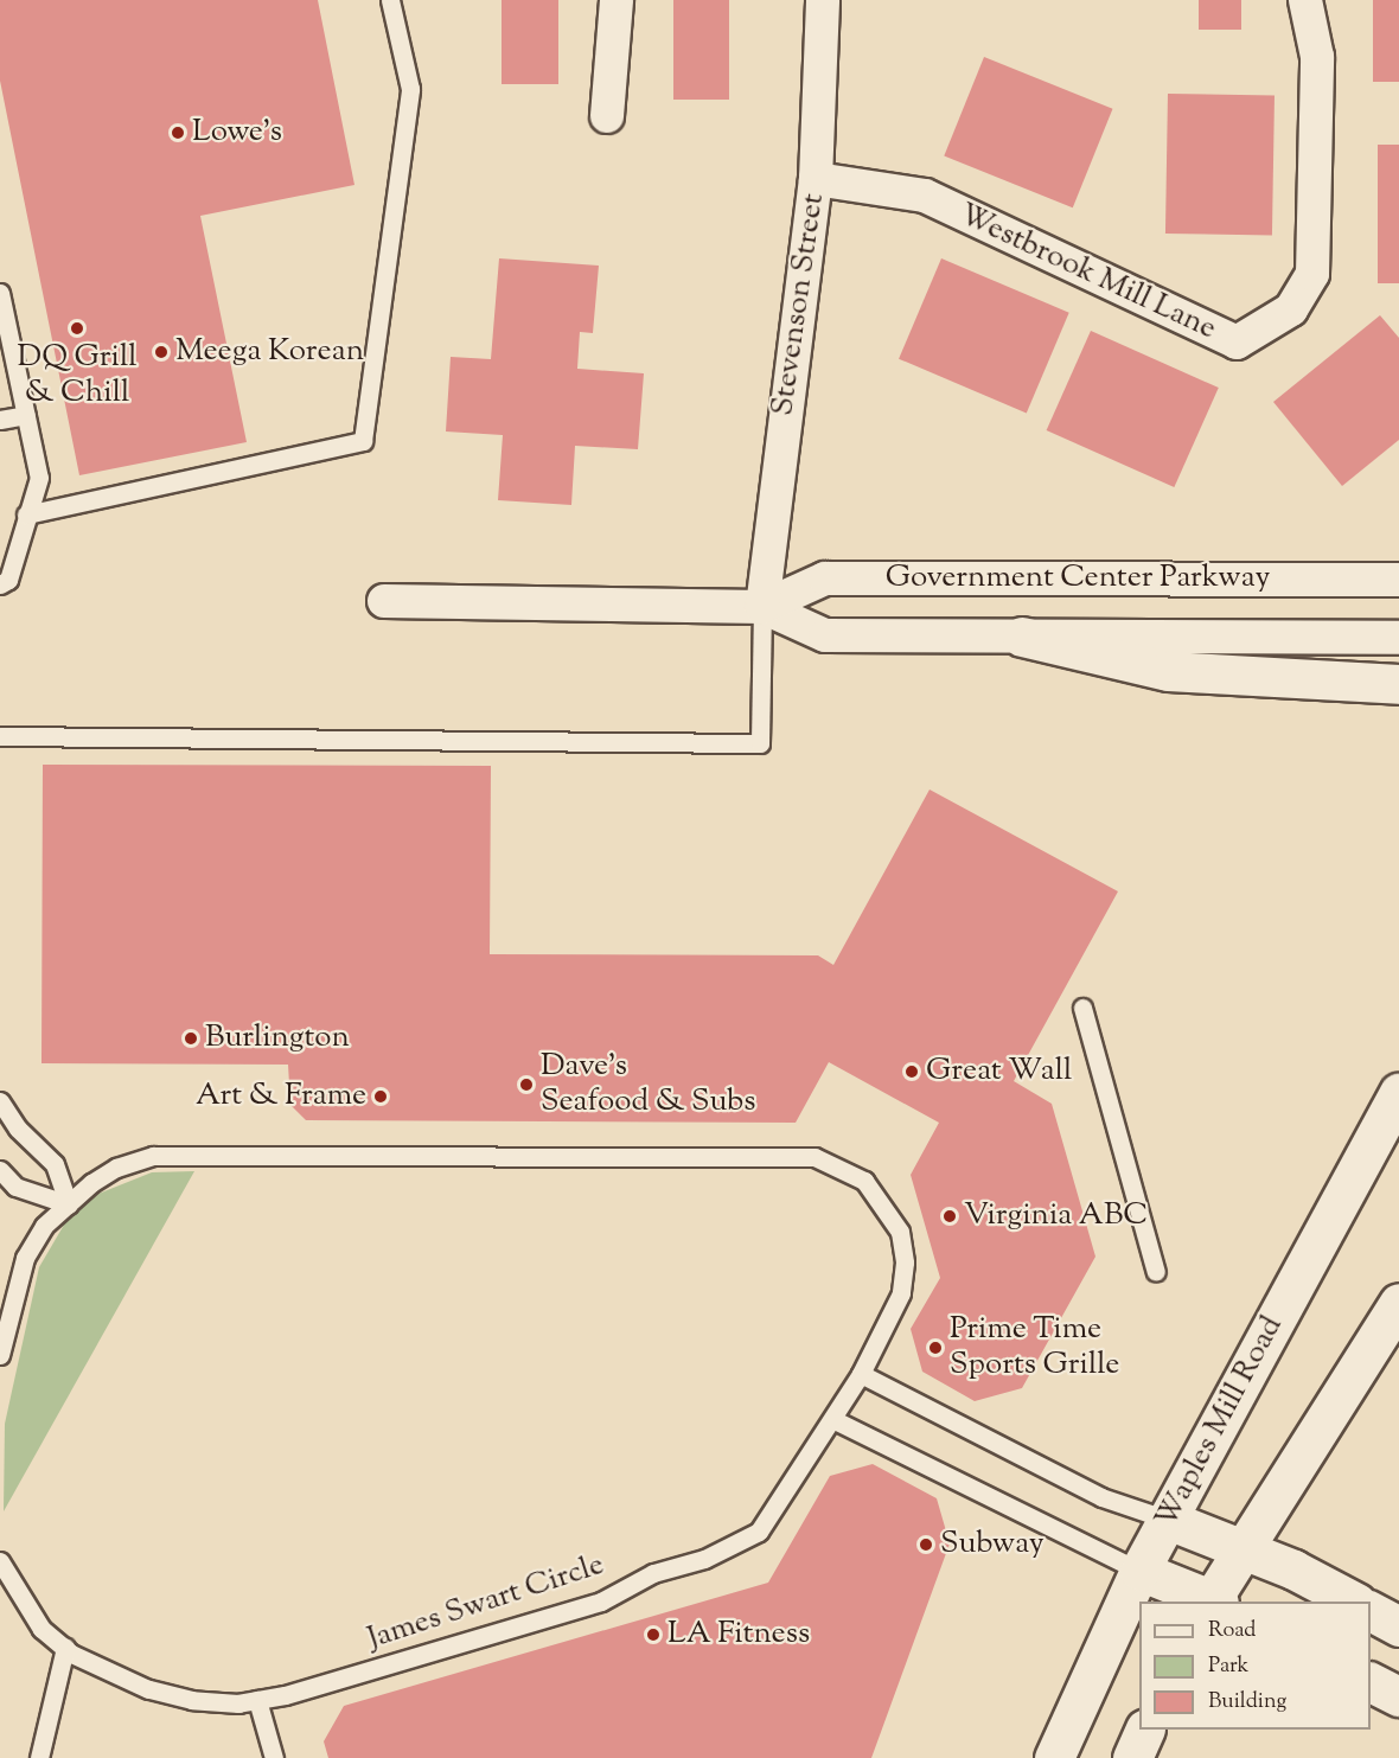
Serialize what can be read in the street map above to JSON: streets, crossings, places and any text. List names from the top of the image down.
{
  "streets": {
    "main road": ["Waples Mill Road"],
    "street": ["Westbrook Mill Lane", "Stevenson Street", "Government Center Parkway"],
    "lane": ["James Swart Circle"]
  },
  "crossings": [
    ["Westbrook Mill Lane", "Stevenson Street"],
    ["Stevenson Street", "Government Center Parkway"]
  ],
  "places": [
    "Lowe's",
    "DQ Grill & Chill",
    "Meega Korean",
    "Burlington",
    "Great Wall",
    "Dave's Seafood & Subs",
    "Art & Frame",
    "Virginia ABC",
    "Prime Time Sports Grille",
    "Subway",
    "LA Fitness"
  ],
  "legend": ["Road", "Park", "Building"]
}
